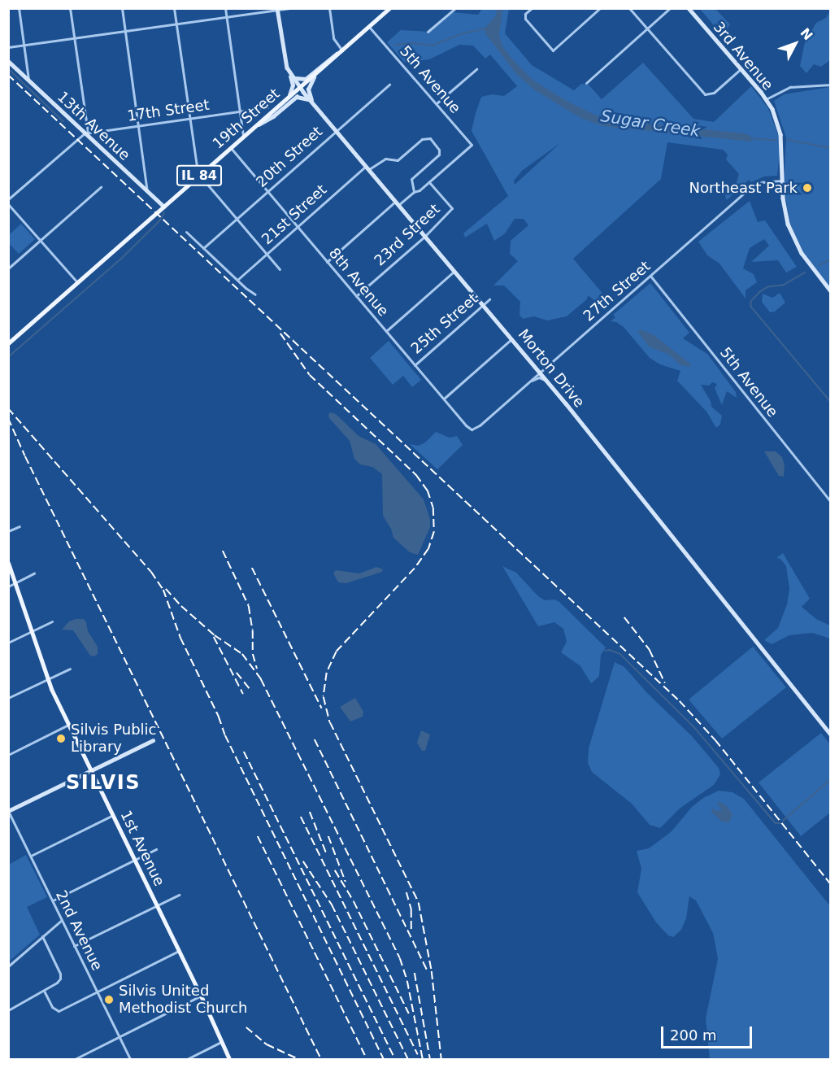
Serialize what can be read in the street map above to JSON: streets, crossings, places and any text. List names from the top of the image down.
{
  "streets": {
    "main road": ["19th Street", "IL 84", "1st Avenue"],
    "street": [
      "3rd Avenue",
      "5th Avenue",
      "17th Street",
      "13th Avenue",
      "20th Street",
      "21st Street",
      "23rd Street",
      "8th Avenue",
      "27th Street",
      "25th Street",
      "Morton Drive",
      "2nd Avenue"
    ]
  },
  "crossings": [
    ["3rd Avenue", "27th Street"],
    ["5th Avenue", "19th Street"],
    ["5th Avenue", "23rd Street"],
    ["5th Avenue", "27th Street"],
    ["17th Street", "13th Avenue"],
    ["19th Street", "13th Avenue"],
    ["19th Street", "8th Avenue"],
    ["19th Street", "Morton Drive"],
    ["20th Street", "8th Avenue"],
    ["20th Street", "Morton Drive"],
    ["21st Street", "8th Avenue"],
    ["21st Street", "Morton Drive"],
    ["23rd Street", "8th Avenue"],
    ["23rd Street", "Morton Drive"],
    ["8th Avenue", "27th Street"],
    ["8th Avenue", "25th Street"],
    ["27th Street", "Morton Drive"],
    ["25th Street", "Morton Drive"]
  ],
  "districts": ["SILVIS"],
  "water": ["Sugar Creek"],
  "places": ["Northeast Park", "Silvis Public Library", "Silvis United Methodist Church"],
  "scale_bar": "200 m",
  "north": "top right"
}
